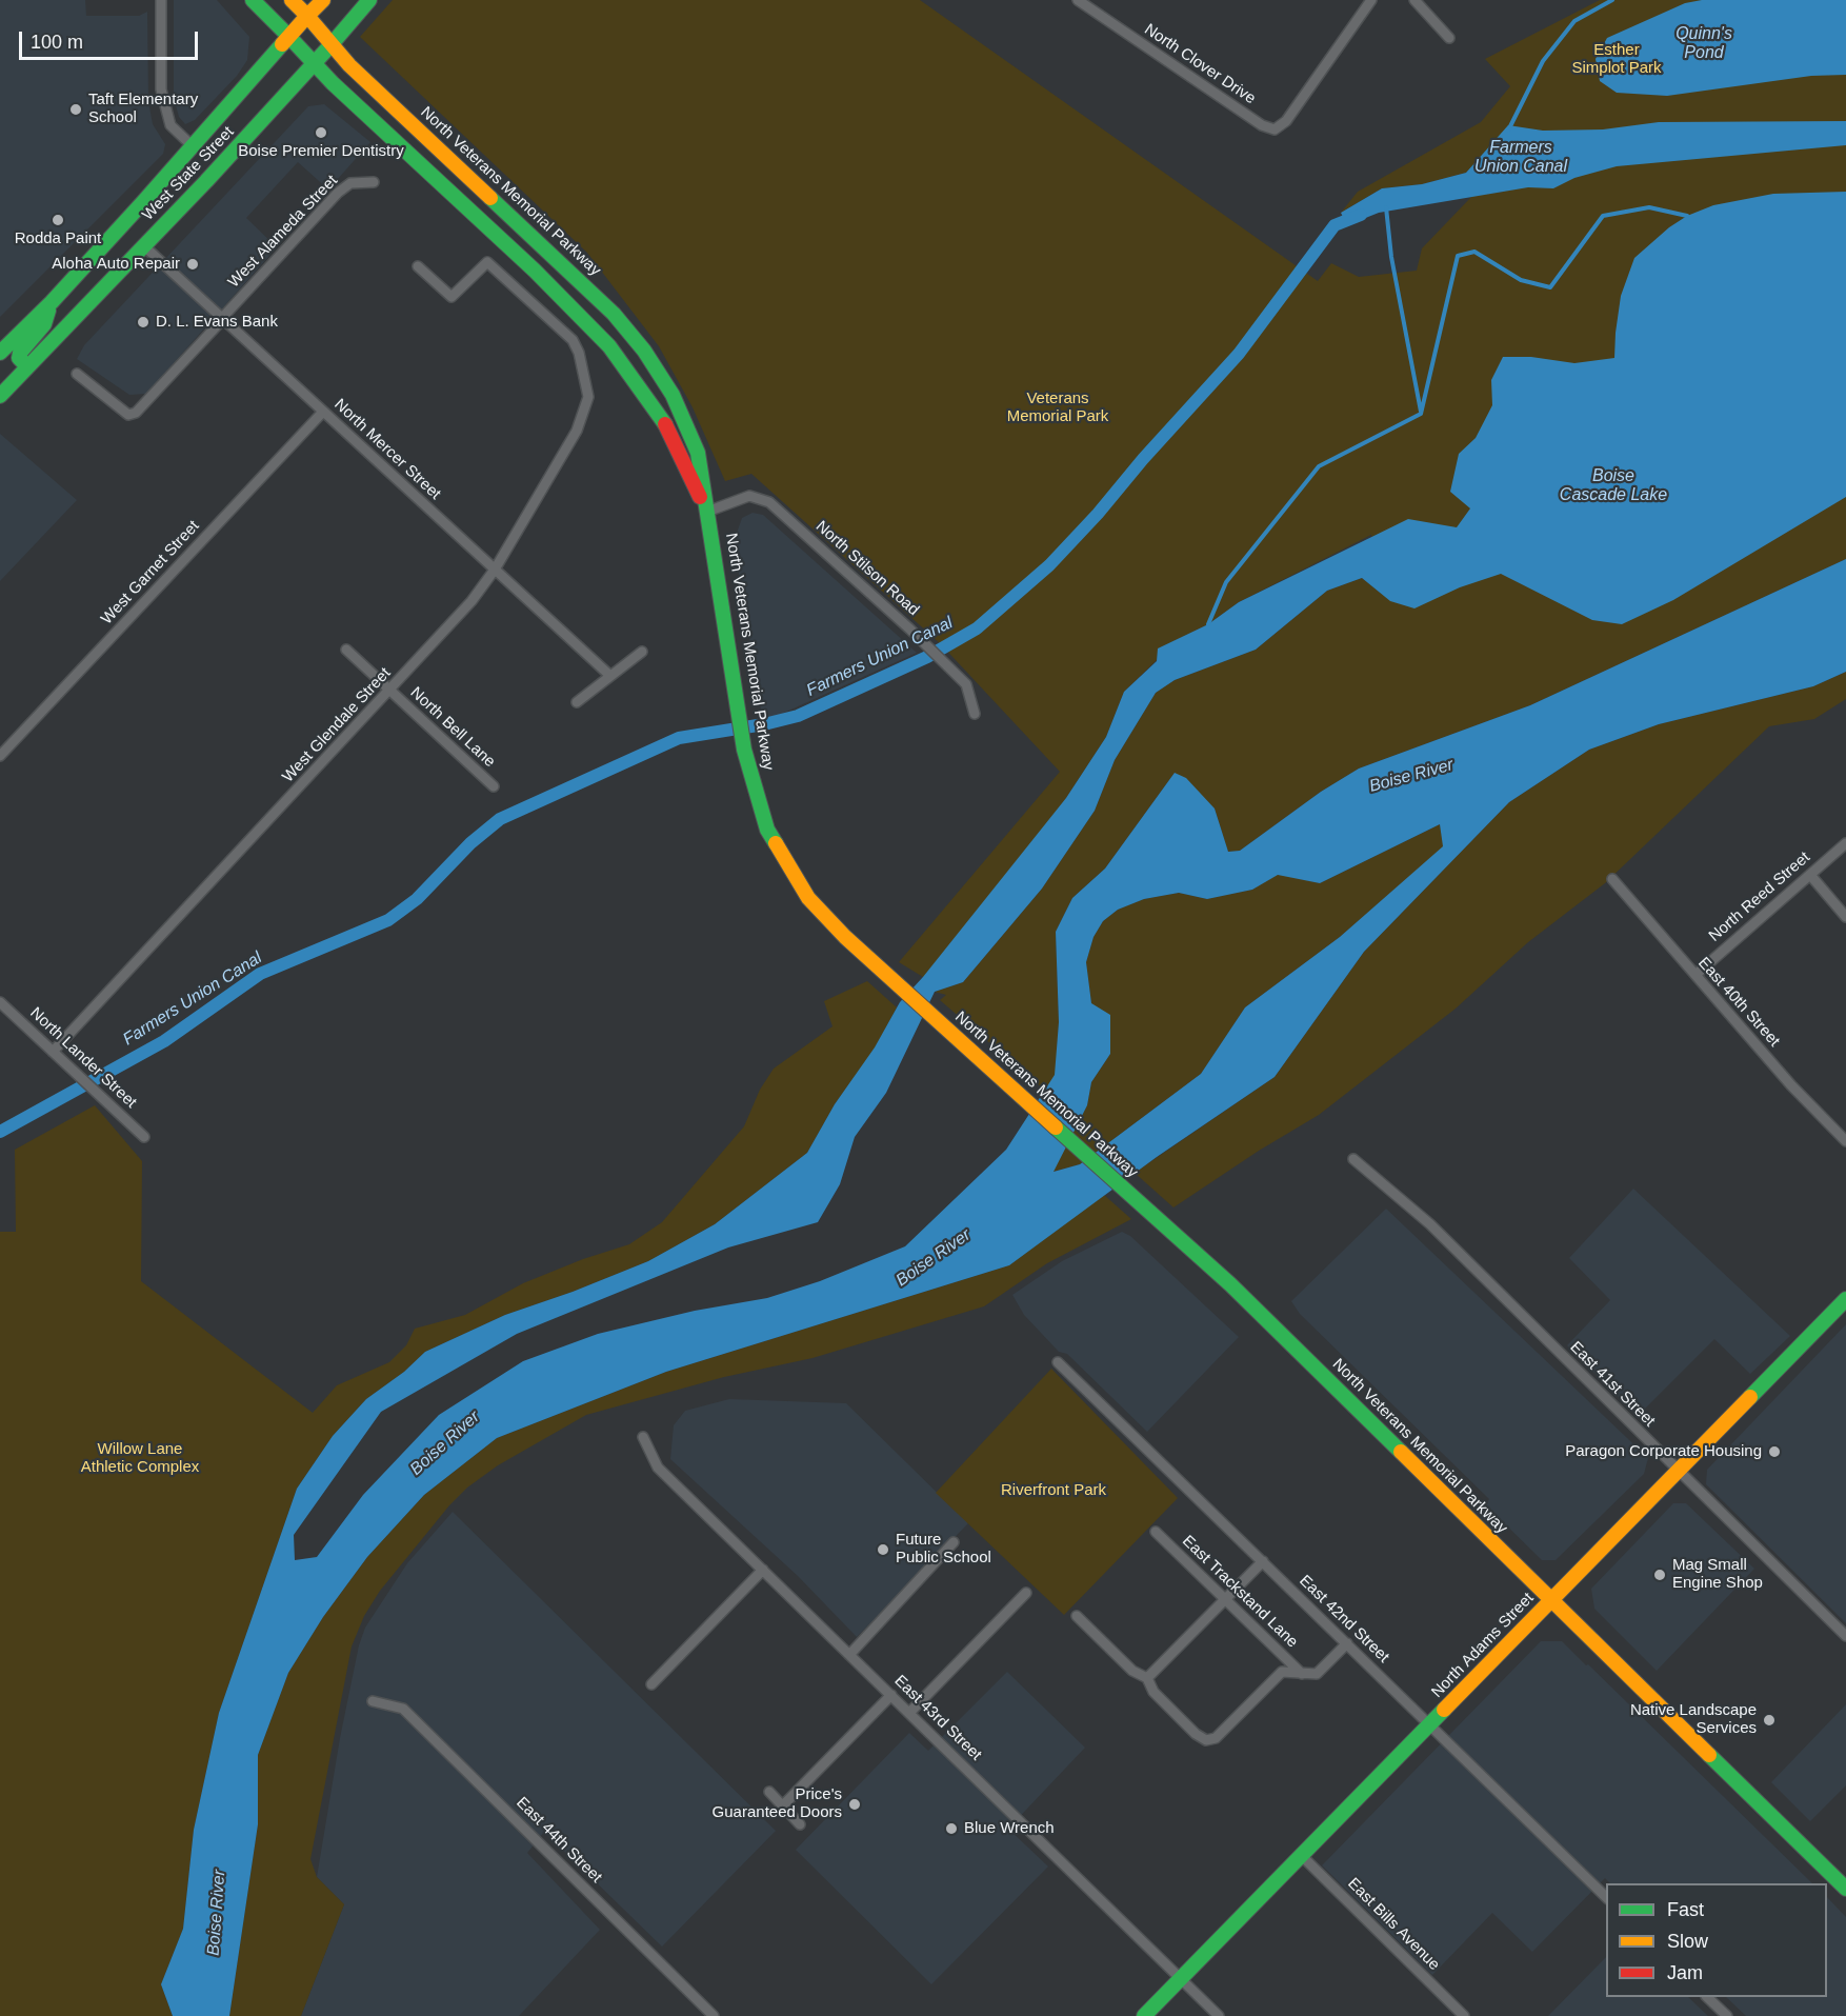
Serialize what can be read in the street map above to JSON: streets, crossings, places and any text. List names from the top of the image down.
{
  "streets": {
    "main road": ["West State Street", "North Veterans Memorial Parkway", "North Adams Street"],
    "street": [
      "North Clover Drive",
      "West Alameda Street",
      "North Mercer Street",
      "North Stilson Road",
      "West Garnet Street",
      "West Glendale Street",
      "North Bell Lane",
      "North Reed Street",
      "East 40th Street",
      "North Lander Street",
      "East 41st Street",
      "East Trackstand Lane",
      "East 42nd Street",
      "East 43rd Street",
      "East 44th Street",
      "East Bills Avenue"
    ]
  },
  "crossings": [
    ["West State Street", "North Veterans Memorial Parkway"],
    ["West State Street", "North Mercer Street"],
    ["North Veterans Memorial Parkway", "North Stilson Road"],
    ["North Veterans Memorial Parkway", "North Adams Street"],
    ["West Alameda Street", "North Mercer Street"],
    ["North Mercer Street", "West Garnet Street"],
    ["North Mercer Street", "West Glendale Street"],
    ["West Glendale Street", "North Bell Lane"],
    ["West Glendale Street", "North Lander Street"],
    ["North Reed Street", "East 40th Street"],
    ["East 41st Street", "North Adams Street"],
    ["East 42nd Street", "North Adams Street"],
    ["North Adams Street", "East 43rd Street"],
    ["North Adams Street", "East Bills Avenue"]
  ],
  "water": [
    "Quinn's Pond",
    "Farmers Union Canal",
    "Boise Cascade Lake",
    "Boise River"
  ],
  "parks": [
    "Esther Simplot Park",
    "Veterans Memorial Park",
    "Willow Lane Athletic Complex",
    "Riverfront Park"
  ],
  "places": [
    "Taft Elementary School",
    "Boise Premier Dentistry",
    "Rodda Paint",
    "Aloha Auto Repair",
    "D. L. Evans Bank",
    "Paragon Corporate Housing",
    "Future Public School",
    "Mag Small Engine Shop",
    "Native Landscape Services",
    "Price's Guaranteed Doors",
    "Blue Wrench"
  ],
  "legend": ["Fast", "Slow", "Jam"],
  "scale_bar": "100 m"
}
